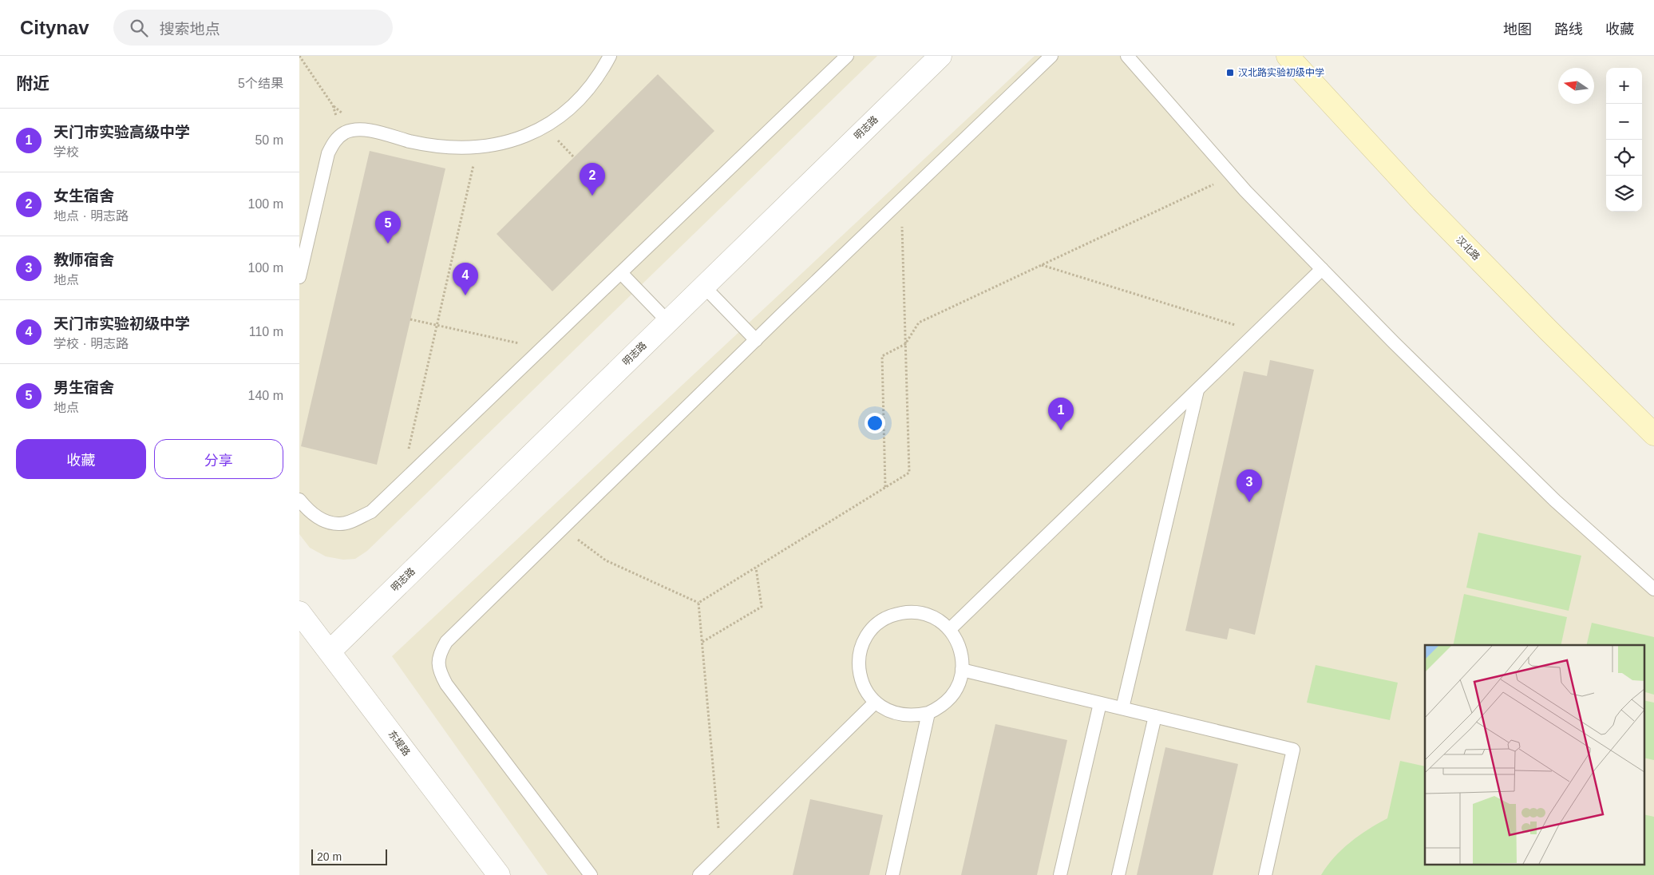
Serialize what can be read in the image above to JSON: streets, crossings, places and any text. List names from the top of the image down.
{
  "streets": {
    "main road": ["汉北路"],
    "street": ["明志路", "东堤路"]
  },
  "crossings": [
    ["明志路", "东堤路"]
  ],
  "places": {
    "transit": ["汉北路实验初级中学"]
  },
  "scale_bar": "20 m",
  "north": "left",
  "page": {
    "header": "Citynav",
    "search": "搜索地点",
    "nav": ["地图", "路线", "收藏"],
    "heading": ["附近", "5个结果"],
    "map_buttons": ["+", "−"],
    "list": [
      {
        "mark": "1",
        "name": "天门市实验高级中学",
        "note": "学校",
        "value": "50 m"
      },
      {
        "mark": "2",
        "name": "女生宿舍",
        "note": "地点 · 明志路",
        "value": "100 m"
      },
      {
        "mark": "3",
        "name": "教师宿舍",
        "note": "地点",
        "value": "100 m"
      },
      {
        "mark": "4",
        "name": "天门市实验初级中学",
        "note": "学校 · 明志路",
        "value": "110 m"
      },
      {
        "mark": "5",
        "name": "男生宿舍",
        "note": "地点",
        "value": "140 m"
      }
    ],
    "pins": [
      "2",
      "5",
      "4",
      "1",
      "3"
    ],
    "buttons": ["收藏", "分享"],
    "scale": "20 m"
  }
}
